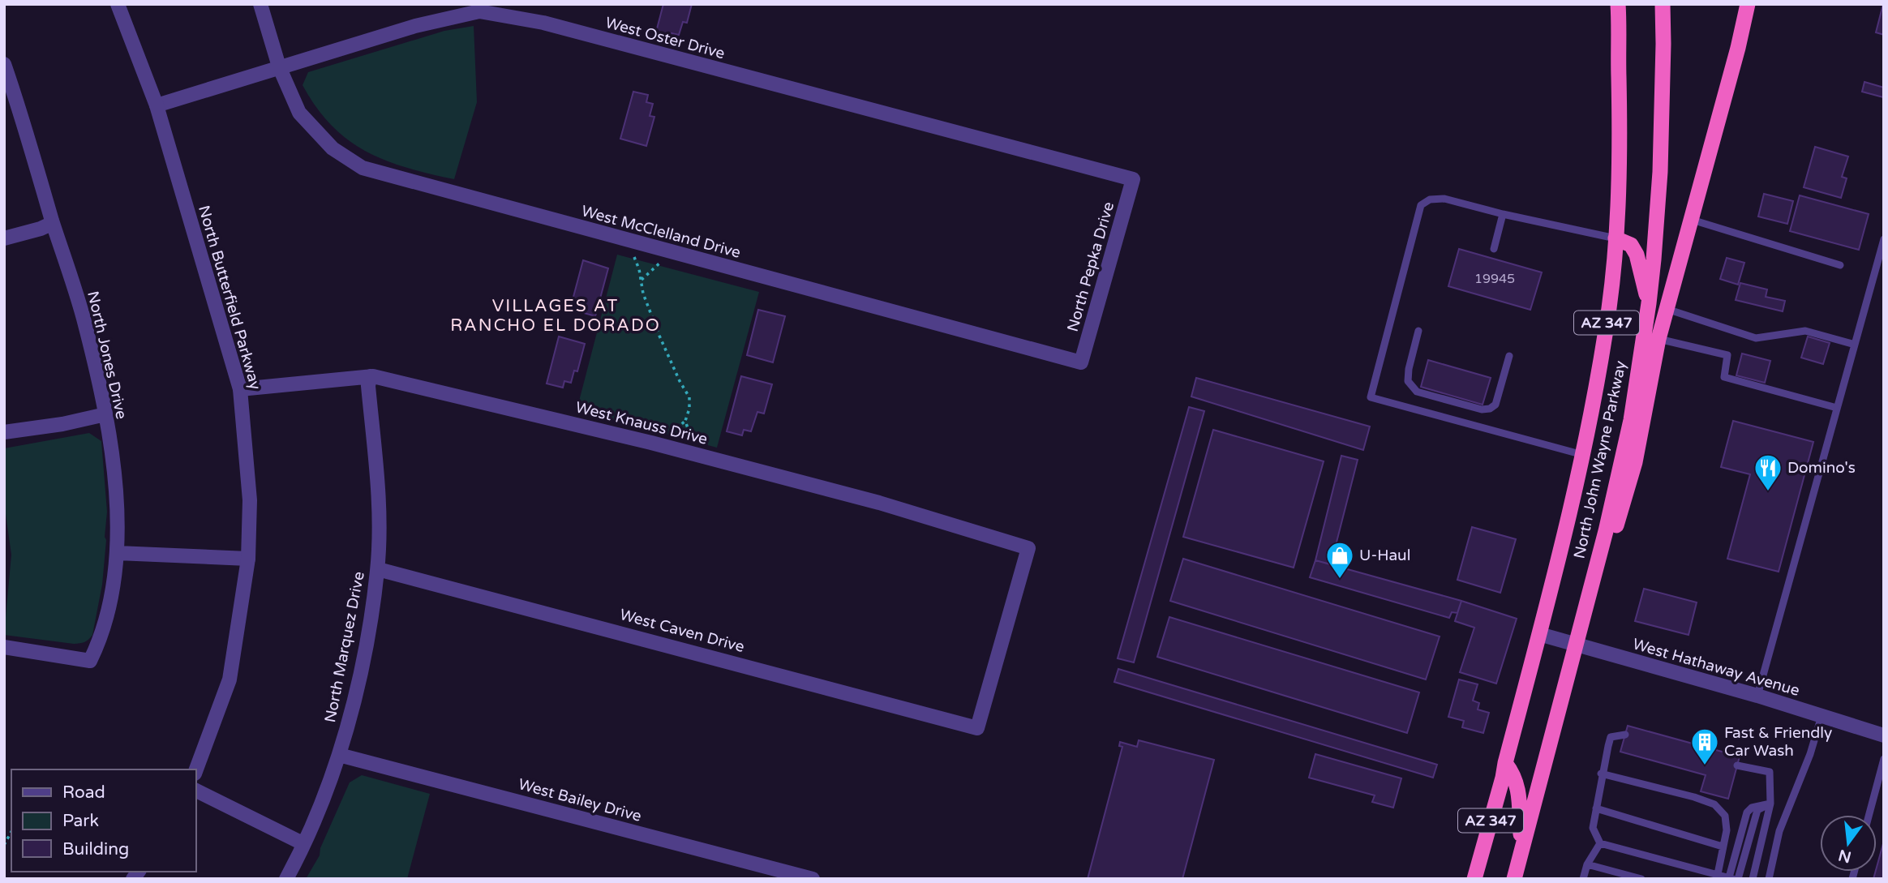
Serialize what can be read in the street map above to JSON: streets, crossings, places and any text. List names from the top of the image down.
{
  "streets": {
    "highway": ["AZ 347", "North John Wayne Parkway"],
    "street": [
      "West Oster Drive",
      "West McClelland Drive",
      "North Pepka Drive",
      "North Butterfield Parkway",
      "North Jones Drive",
      "West Knauss Drive",
      "West Caven Drive",
      "North Marquez Drive",
      "West Hathaway Avenue",
      "West Bailey Drive"
    ]
  },
  "crossings": [
    ["West Oster Drive", "West McClelland Drive"],
    ["West Oster Drive", "North Pepka Drive"],
    ["West Oster Drive", "North Butterfield Parkway"],
    ["West McClelland Drive", "North Pepka Drive"],
    ["North Butterfield Parkway", "West Knauss Drive"],
    ["West Knauss Drive", "West Caven Drive"],
    ["West Knauss Drive", "North Marquez Drive"],
    ["North John Wayne Parkway", "West Hathaway Avenue"],
    ["West Caven Drive", "North Marquez Drive"],
    ["North Marquez Drive", "West Bailey Drive"]
  ],
  "districts": ["VILLAGES AT RANCHO EL DORADO"],
  "places": {
    "restaurant": ["Domino's"],
    "shop": ["U-Haul"],
    "building": ["Fast & Friendly Car Wash"]
  },
  "house_numbers": ["19945"],
  "legend": ["Road", "Park", "Building"],
  "north": "bottom"
}
